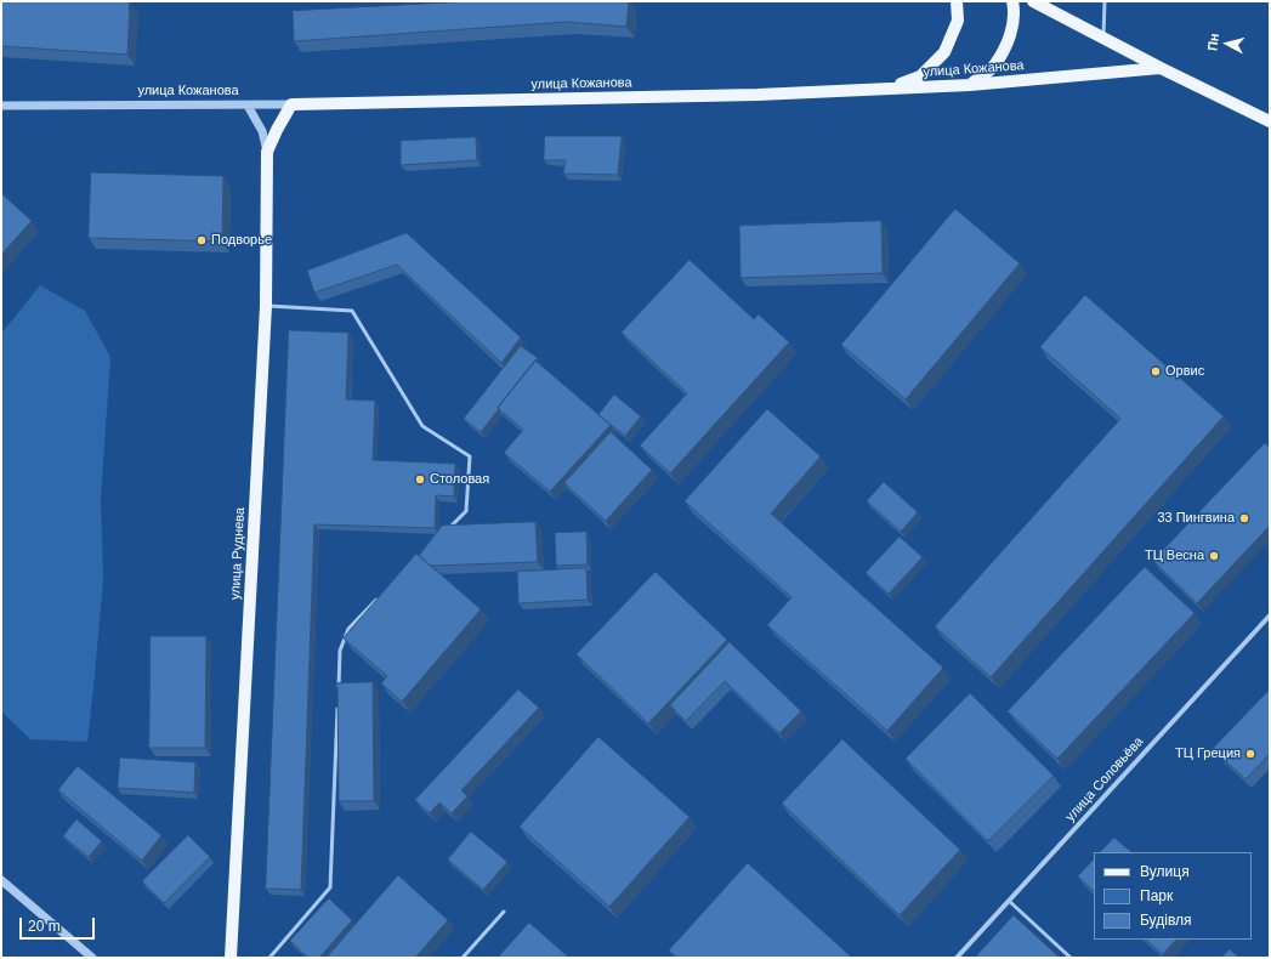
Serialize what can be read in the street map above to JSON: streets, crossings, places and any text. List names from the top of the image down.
{
  "streets": {
    "main road": ["улица Кожанова", "улица Руднева"],
    "street": ["улица Соловьёва"]
  },
  "crossings": [
    ["улица Кожанова", "улица Руднева"]
  ],
  "places": [
    "Подворье",
    "Орвис",
    "Столовая",
    "33 Пингвина",
    "ТЦ Весна",
    "ТЦ Греция"
  ],
  "legend": ["Вулиця", "Парк", "Будівля"],
  "scale_bar": "20 m",
  "north": "left"
}
